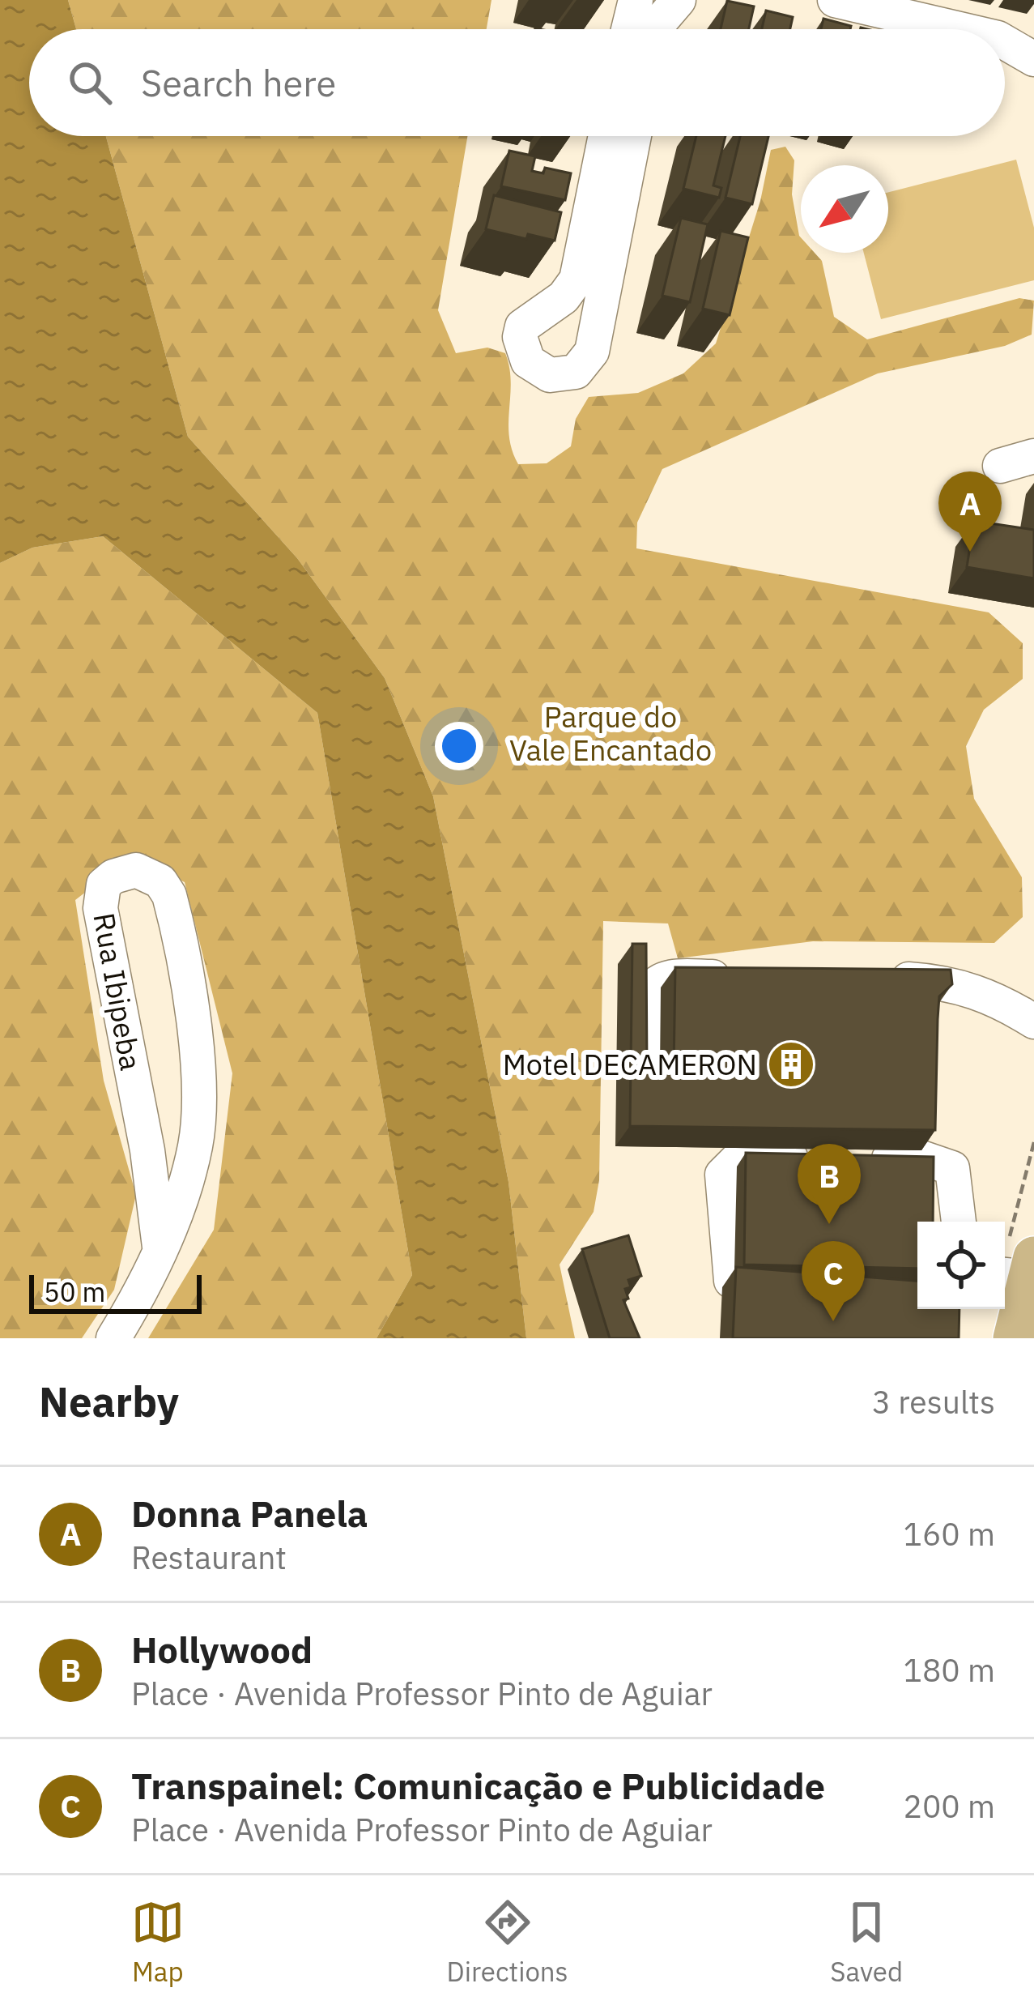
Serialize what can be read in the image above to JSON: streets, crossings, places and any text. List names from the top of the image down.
{
  "streets": {
    "street": ["Rua Ibipeba"]
  },
  "parks": ["Parque do Vale Encantado"],
  "places": {
    "building": ["Motel DECAMERON"]
  },
  "scale_bar": "50 m",
  "north": "bottom left",
  "page": {
    "search": "Search here",
    "pins": ["A", "B", "C"],
    "scale": "50 m",
    "heading": ["Nearby", "3 results"],
    "list": [
      {
        "mark": "A",
        "name": "Donna Panela",
        "note": "Restaurant",
        "value": "160 m"
      },
      {
        "mark": "B",
        "name": "Hollywood",
        "note": "Place · Avenida Professor Pinto de Aguiar",
        "value": "180 m"
      },
      {
        "mark": "C",
        "name": "Transpainel: Comunicação e Publicidade",
        "note": "Place · Avenida Professor Pinto de Aguiar",
        "value": "200 m"
      }
    ],
    "nav": ["Map", "Directions", "Saved"]
  }
}
